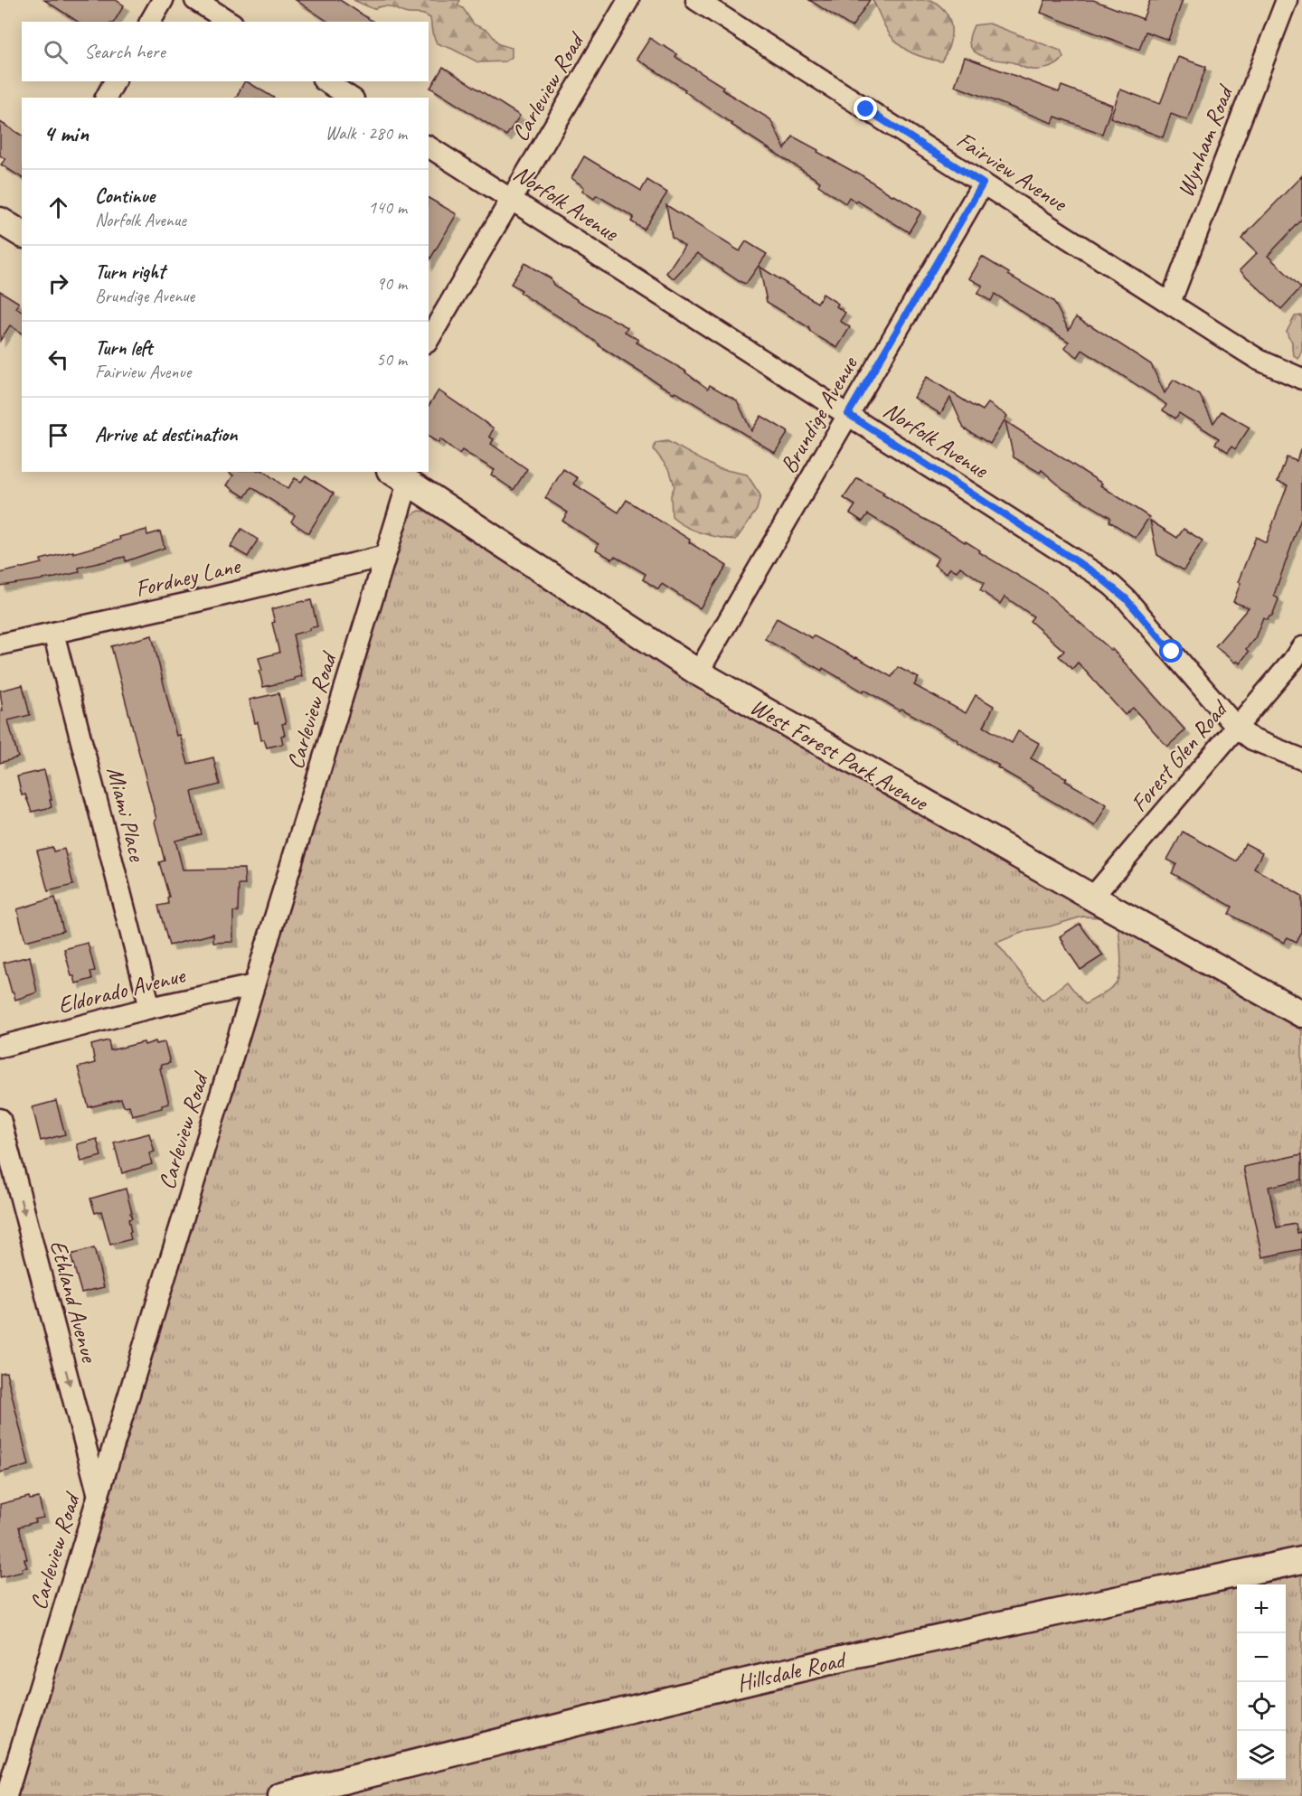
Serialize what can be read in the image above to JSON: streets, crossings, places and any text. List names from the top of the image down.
{
  "streets": {
    "main road": ["West Forest Park Avenue", "Hillsdale Road"],
    "street": [
      "Carleview Road",
      "Wynham Road",
      "Fairview Avenue",
      "Norfolk Avenue",
      "Brundige Avenue",
      "Fordney Lane",
      "Forest Glen Road",
      "Miami Place",
      "Eldorado Avenue",
      "Ethland Avenue"
    ]
  },
  "crossings": [
    ["Carleview Road", "Norfolk Avenue"],
    ["Carleview Road", "Fordney Lane"],
    ["Carleview Road", "West Forest Park Avenue"],
    ["Carleview Road", "Eldorado Avenue"],
    ["Carleview Road", "Ethland Avenue"],
    ["Wynham Road", "Fairview Avenue"],
    ["Fairview Avenue", "Brundige Avenue"],
    ["Norfolk Avenue", "Brundige Avenue"],
    ["Norfolk Avenue", "Forest Glen Road"],
    ["Brundige Avenue", "West Forest Park Avenue"],
    ["Fordney Lane", "Miami Place"],
    ["West Forest Park Avenue", "Forest Glen Road"],
    ["Miami Place", "Eldorado Avenue"]
  ],
  "one_way": ["Ethland Avenue"],
  "page": {
    "search": "Search here",
    "heading": ["4 min", "Walk · 280 m"],
    "list": [
      ["Continue", "Norfolk Avenue", "140 m"],
      ["Turn right", "Brundige Avenue", "90 m"],
      ["Turn left", "Fairview Avenue", "50 m"],
      "Arrive at destination"
    ],
    "map_buttons": ["+", "−"]
  }
}
